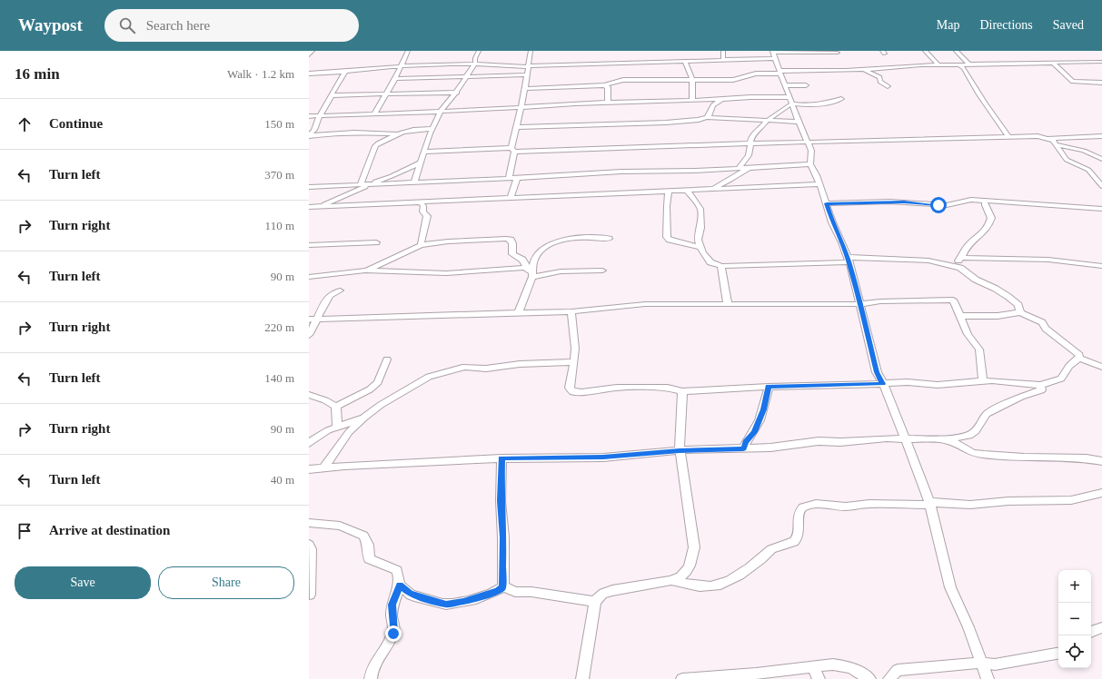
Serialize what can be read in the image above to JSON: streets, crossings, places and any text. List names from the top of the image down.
{
  "page": {
    "header": "Waypost",
    "search": "Search here",
    "nav": ["Map", "Directions", "Saved"],
    "heading": ["16 min", "Walk · 1.2 km"],
    "list": [
      ["Continue", "150 m"],
      ["Turn left", "370 m"],
      ["Turn right", "110 m"],
      ["Turn left", "90 m"],
      ["Turn right", "220 m"],
      ["Turn left", "140 m"],
      ["Turn right", "90 m"],
      ["Turn left", "40 m"],
      "Arrive at destination"
    ],
    "buttons": ["Save", "Share"],
    "map_buttons": ["+", "−"]
  }
}
